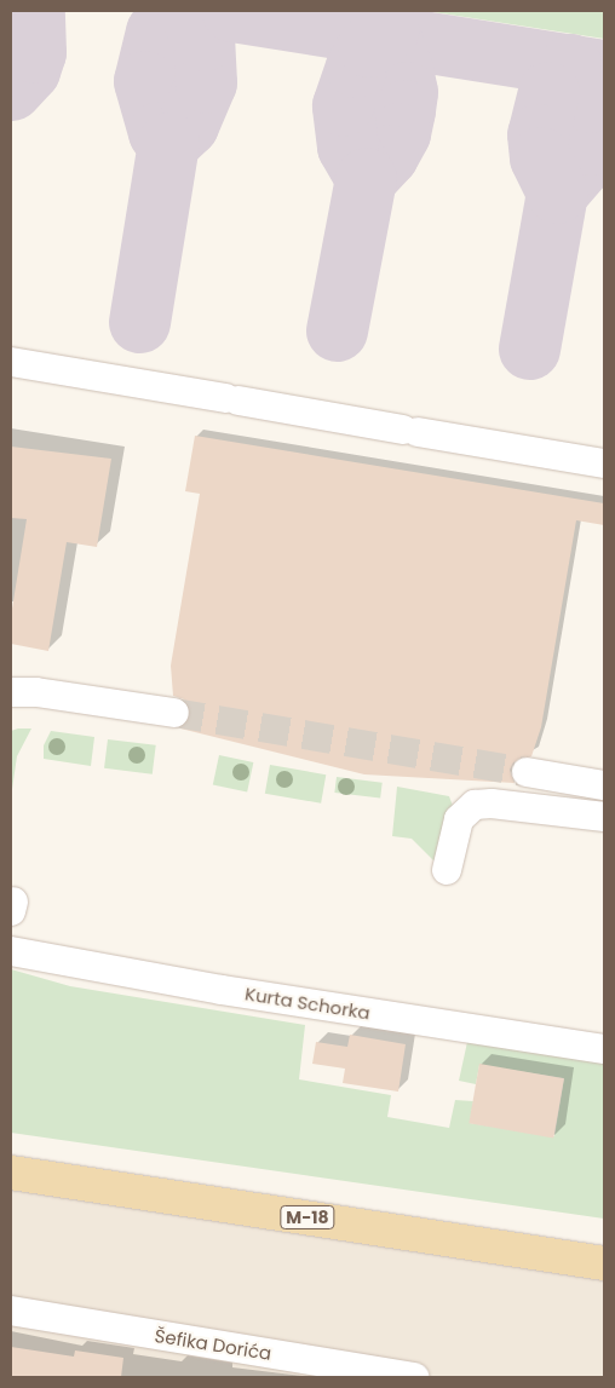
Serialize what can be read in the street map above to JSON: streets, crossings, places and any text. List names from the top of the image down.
{
  "streets": {
    "main road": ["M-18"],
    "street": ["Kurta Schorka", "Šefika Dorića"]
  }
}
